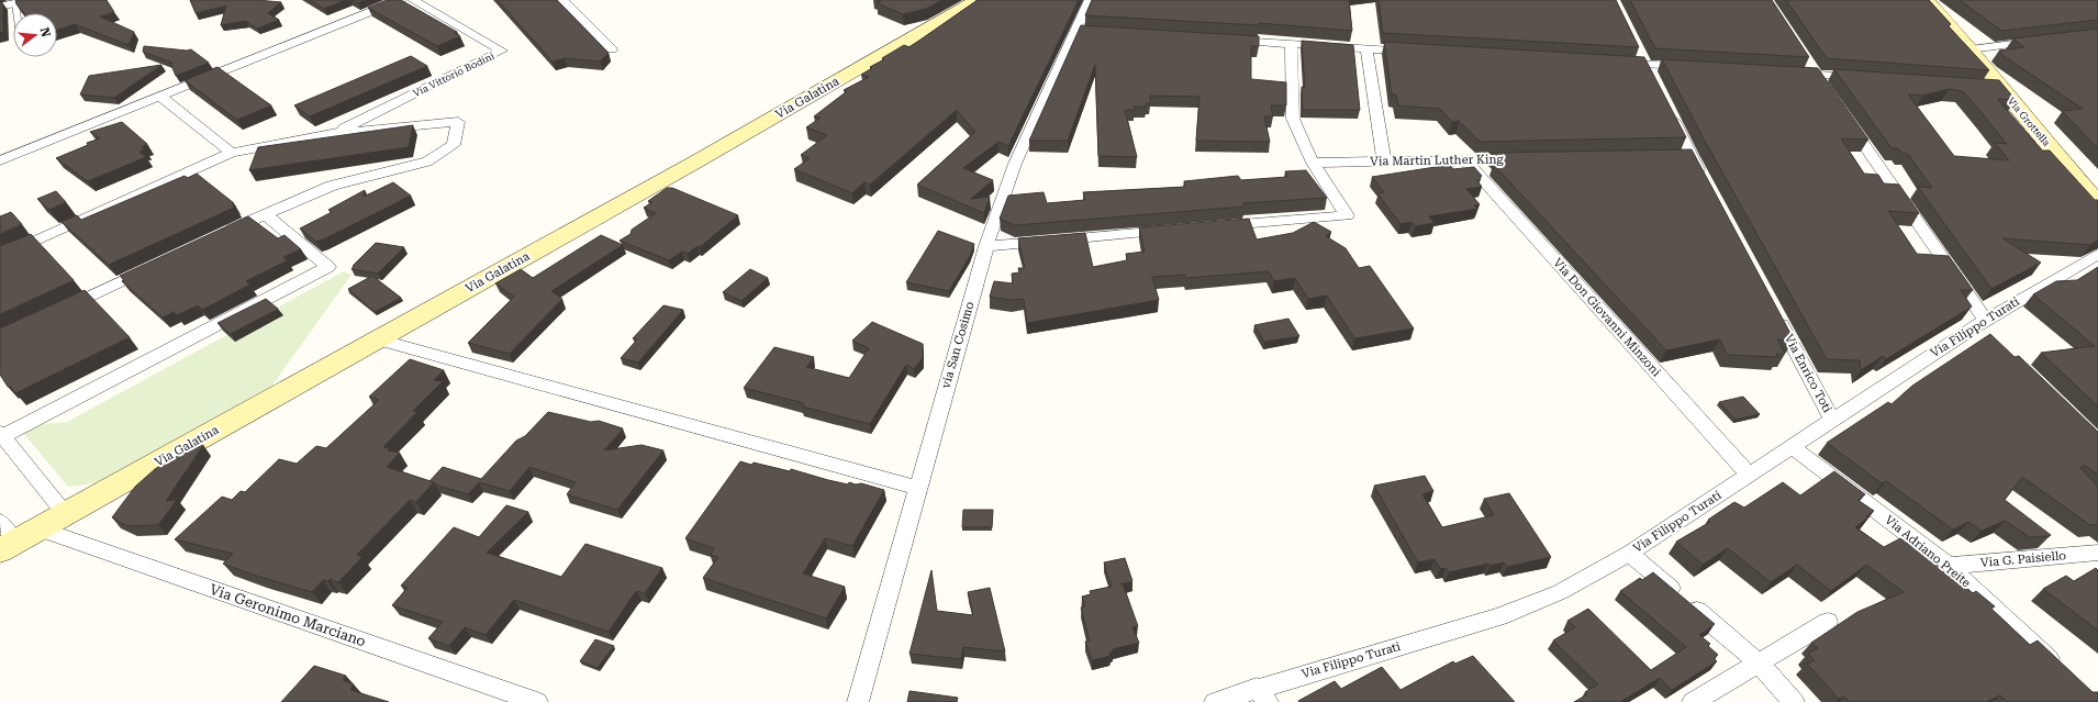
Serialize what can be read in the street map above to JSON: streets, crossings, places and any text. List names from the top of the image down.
{
  "streets": {
    "street": [
      "Via Vittorio Bodini",
      "Via Galatina",
      "Via Grottella",
      "Via Martin Luther King",
      "Via Don Giovanni Minzoni",
      "Via Filippo Turati",
      "via San Cosimo",
      "Via Enrico Toti",
      "Via Adriano Preite",
      "Via G. Paisiello",
      "Via Geronimo Marciano"
    ]
  },
  "crossings": [
    ["Via Galatina", "Via Geronimo Marciano"],
    ["Via Martin Luther King", "Via Don Giovanni Minzoni"],
    ["Via Don Giovanni Minzoni", "Via Filippo Turati"],
    ["Via Filippo Turati", "Via Enrico Toti"],
    ["Via Filippo Turati", "Via Adriano Preite"],
    ["Via Adriano Preite", "Via G. Paisiello"]
  ],
  "north": "right"
}
